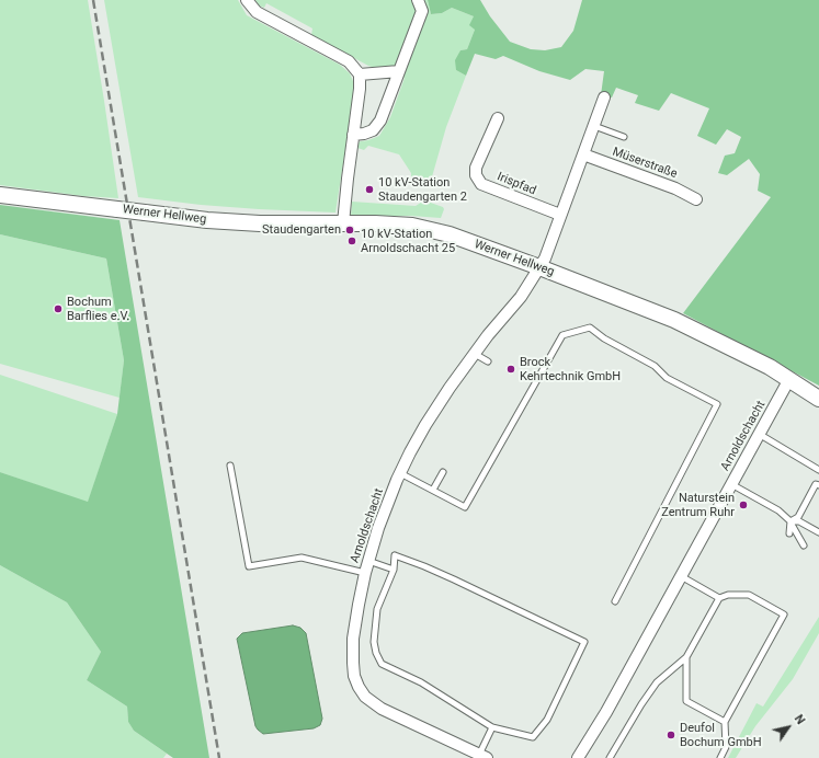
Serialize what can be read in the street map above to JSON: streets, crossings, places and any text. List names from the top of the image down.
{
  "streets": {
    "main road": ["Werner Hellweg"],
    "street": ["Müserstraße", "Irispfad", "Arnoldschacht"]
  },
  "crossings": [
    ["Werner Hellweg", "Arnoldschacht"]
  ],
  "places": [
    "10 kV-Station Staudengarten 2",
    "Staudengarten",
    "10 kV-Station Arnoldschacht 25",
    "Bochum Barflies e.V.",
    "Brock Kehrtechnik GmbH",
    "Naturstein Zentrum Ruhr",
    "Deufol Bochum GmbH"
  ],
  "north": "top right"
}
